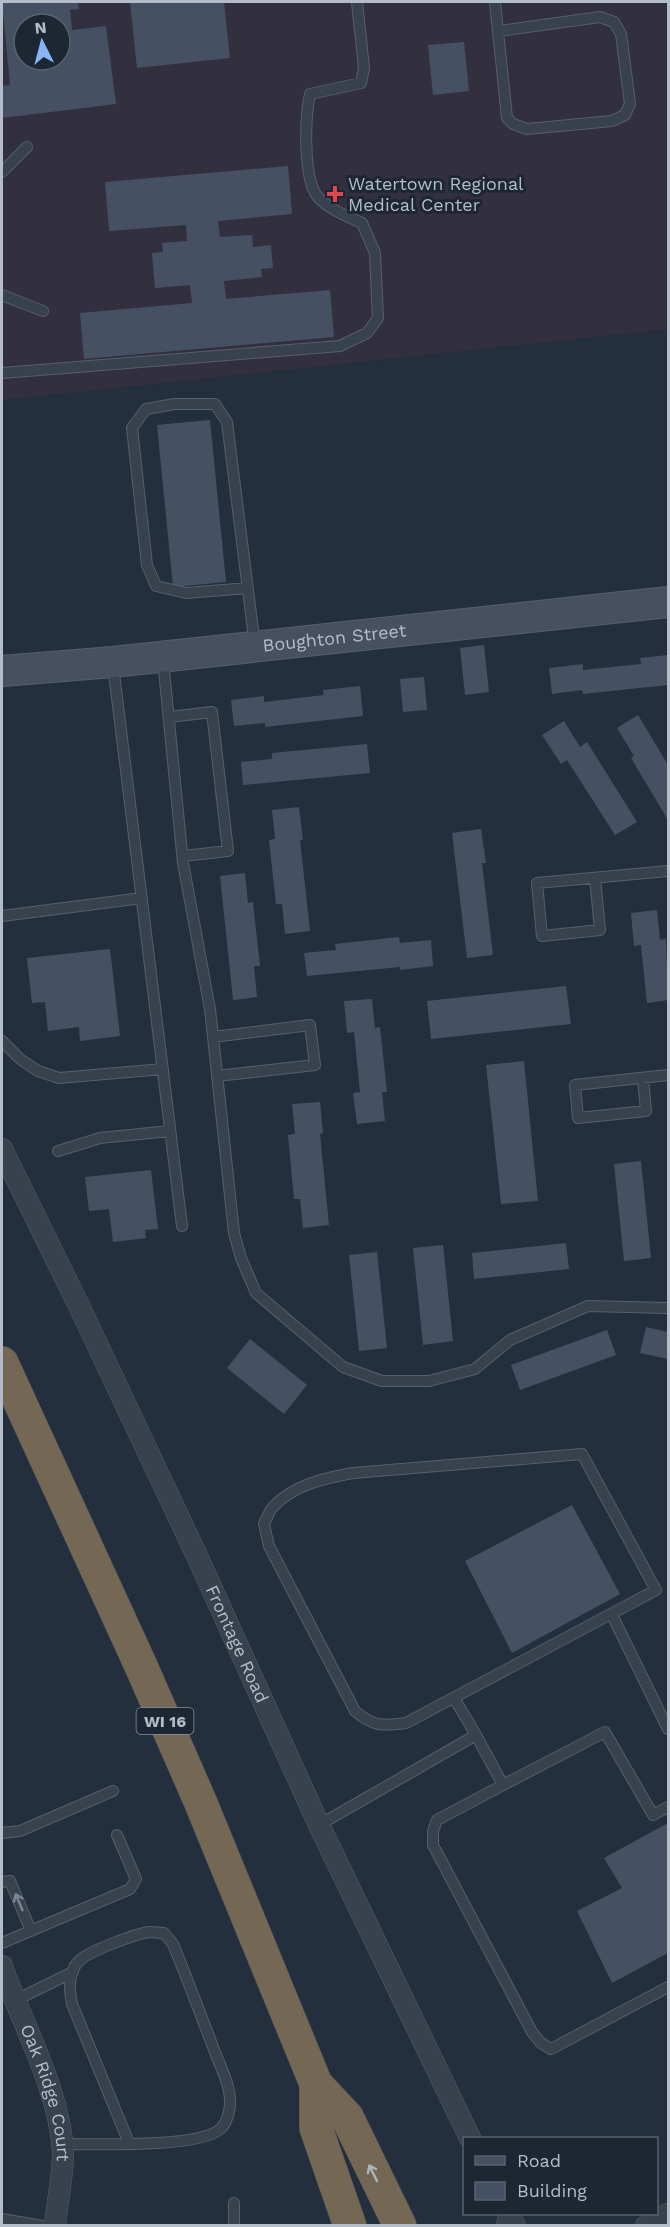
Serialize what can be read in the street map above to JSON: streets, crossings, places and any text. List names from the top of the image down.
{
  "streets": {
    "highway": ["WI 16"],
    "street": ["Boughton Street", "Frontage Road", "Oak Ridge Court"]
  },
  "places": {
    "health": ["Watertown Regional Medical Center"]
  },
  "legend": ["Road", "Building"],
  "north": "top"
}
